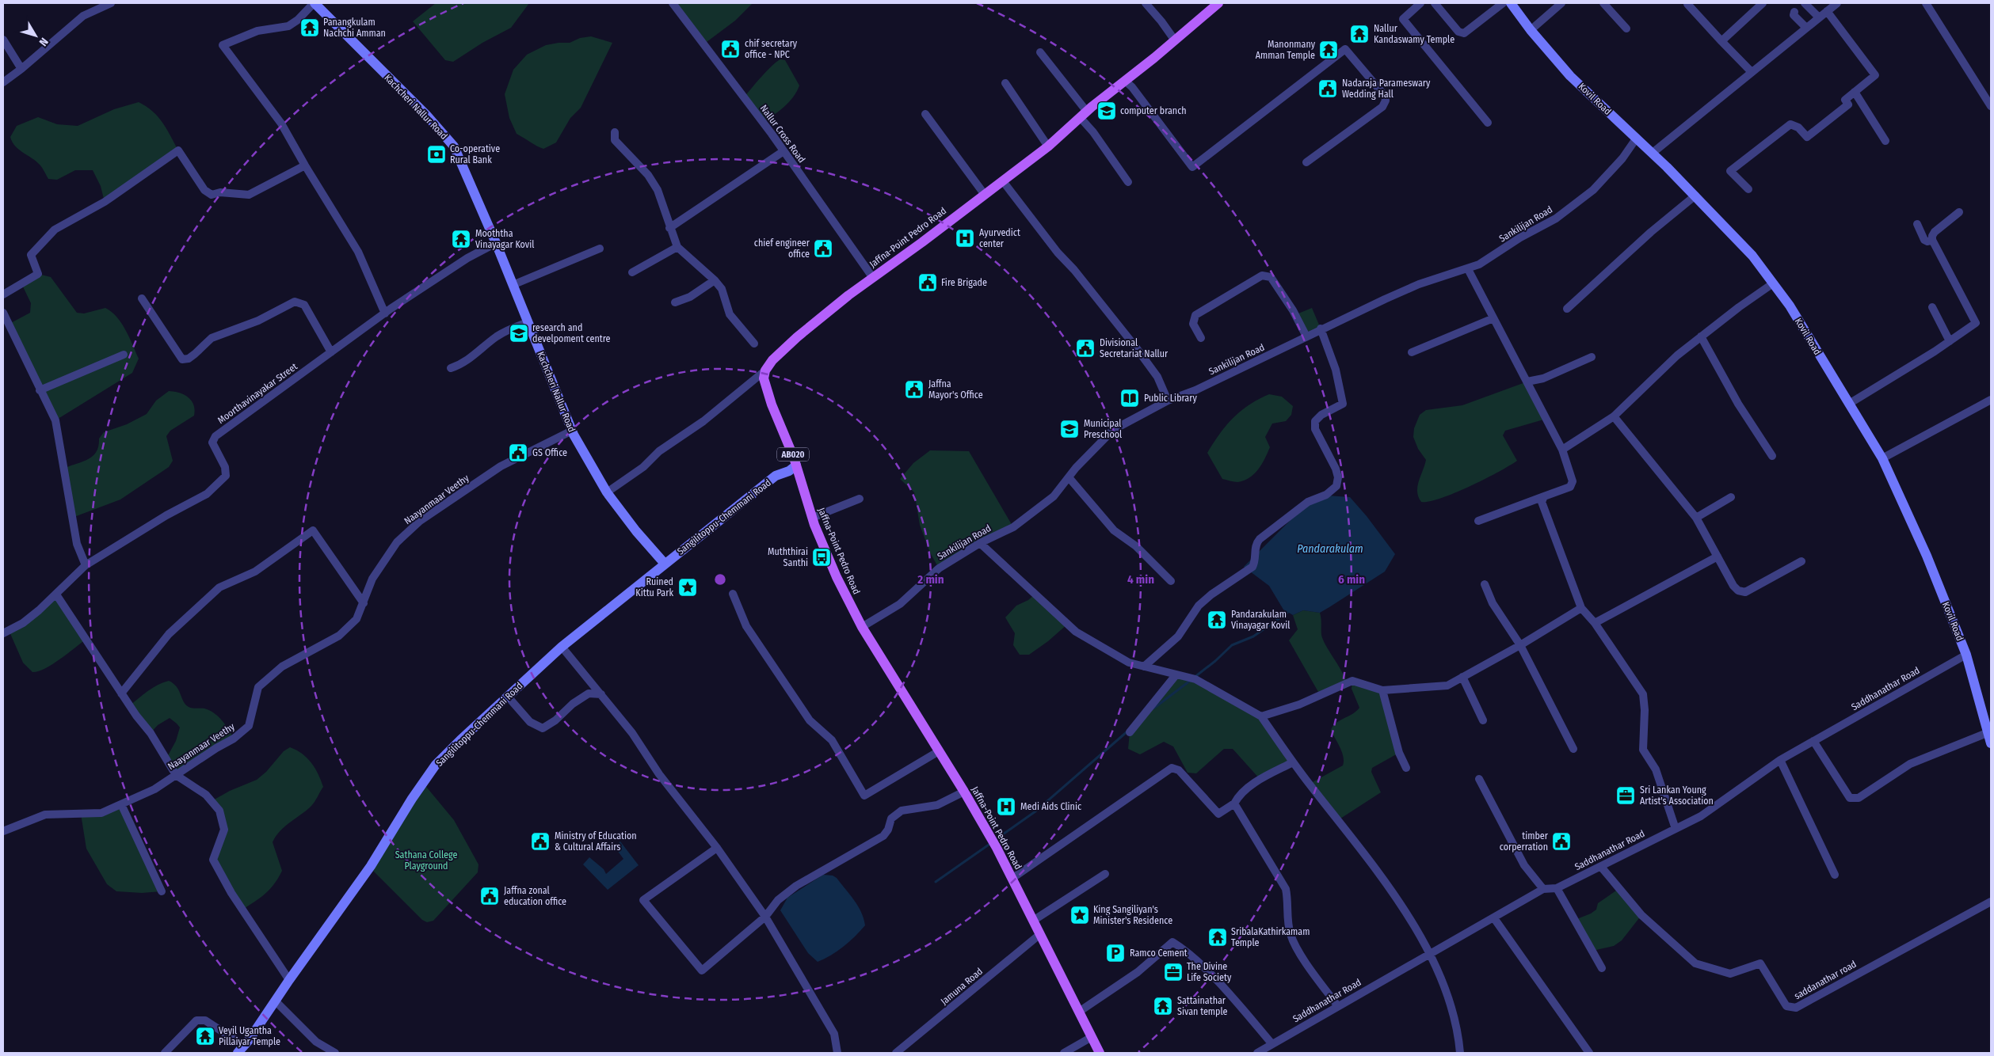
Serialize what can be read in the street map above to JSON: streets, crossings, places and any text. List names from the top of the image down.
{
  "streets": {
    "main road": ["Jaffna-Point Pedro Road", "AB020"],
    "street": [
      "Kovil Road",
      "Kachcheri Nallur Road",
      "Nallur Cross Road",
      "Sankilijan Road",
      "Moorthavinayakar Street",
      "Naayanmaar Veethy",
      "Sangilitoppu-Chemmani Road",
      "Saddhanathar Road",
      "saddanathar road",
      "Jamuna Road"
    ]
  },
  "crossings": [
    ["Kovil Road", "Sankilijan Road"],
    ["Kovil Road", "Saddhanathar Road"],
    ["Kachcheri Nallur Road", "Moorthavinayakar Street"],
    ["Kachcheri Nallur Road", "Naayanmaar Veethy"],
    ["Kachcheri Nallur Road", "Sangilitoppu-Chemmani Road"],
    ["Nallur Cross Road", "Jaffna-Point Pedro Road"],
    ["Sankilijan Road", "Jaffna-Point Pedro Road"],
    ["Jaffna-Point Pedro Road", "Sangilitoppu-Chemmani Road"],
    ["Jaffna-Point Pedro Road", "Jamuna Road"],
    ["Saddhanathar Road", "saddanathar road"]
  ],
  "water": ["Pandarakulam"],
  "parks": ["Sathana College Playground"],
  "places": {
    "temple": [
      "Panangkulam Nachchi Amman",
      "Nallur Kandaswamy Temple",
      "Manonmany Amman Temple",
      "Mooththa Vinayagar Kovil",
      "Pandarakulam Vinayagar Kovil",
      "SribalaKathirkamam Temple",
      "Sattainathar Sivan temple",
      "Veyil Ugantha Pillaiyar Temple"
    ],
    "public building": [
      "chif secretary office - NPC",
      "Nadaraja Parameswary Wedding Hall",
      "chief engineer office",
      "Fire Brigade",
      "Divisional Secretariat Nallur",
      "Jaffna Mayor's Office",
      "GS Office",
      "Ministry of Education & Cultural Affairs",
      "timber corperration",
      "Jaffna zonal education office"
    ],
    "school or university": ["computer branch", "research and develpoment centre", "Municipal Preschool"],
    "bank": ["Co-operative Rural Bank"],
    "hospital": ["Ayurvedict center", "Medi Aids Clinic"],
    "library": ["Public Library"],
    "bus stop": ["Muththirai Santhi"],
    "place": ["Ruined Kittu Park", "King Sangiliyan's Minister's Residence"],
    "office": ["Sri Lankan Young Artist's Association", "The Divine Life Society"],
    "parking": ["Ramco Cement"]
  },
  "north": "bottom right",
  "rings": ["2 min", "4 min", "6 min"]
}
